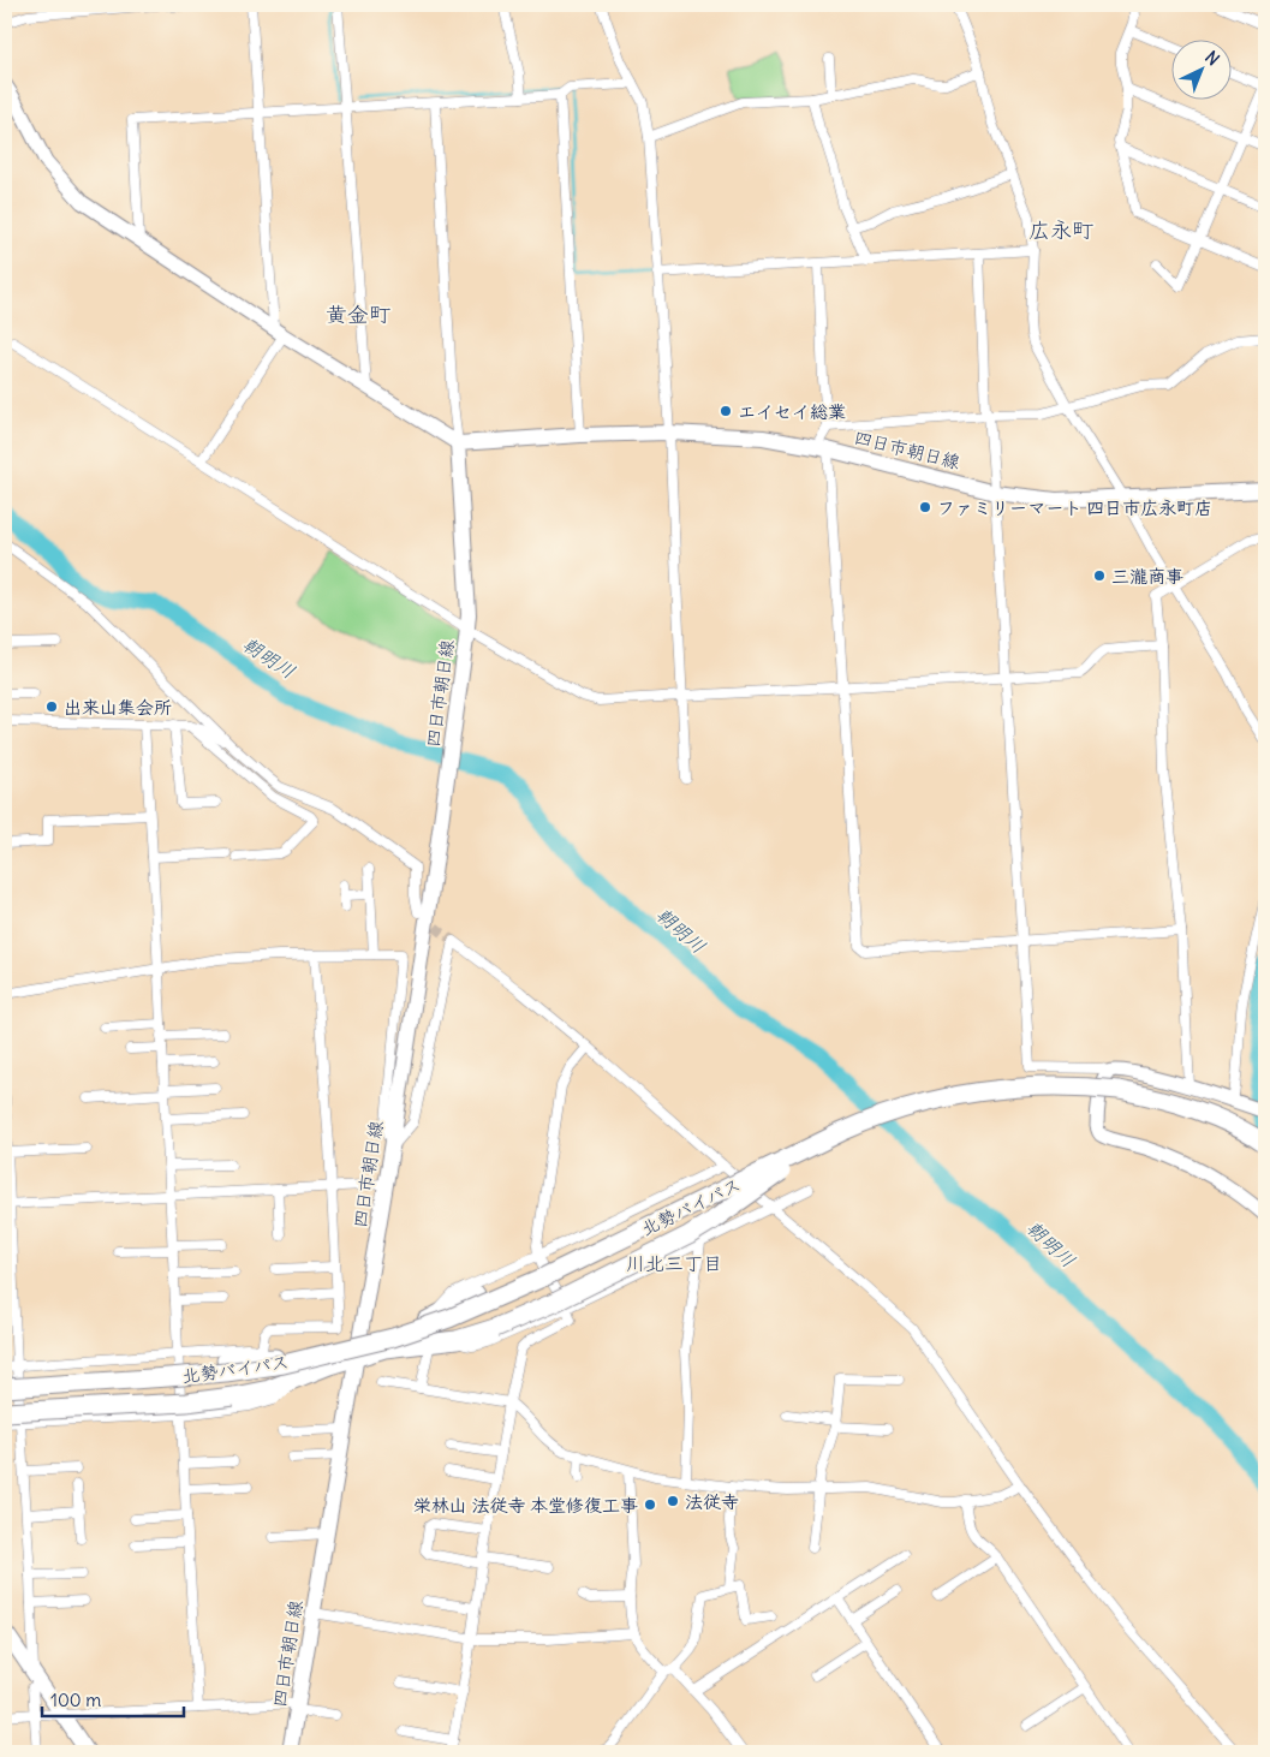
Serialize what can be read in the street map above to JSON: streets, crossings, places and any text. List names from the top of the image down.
{
  "streets": {
    "highway": ["北勢バイパス"],
    "main road": ["四日市朝日線"]
  },
  "districts": ["広永町", "黄金町", "川北三丁目"],
  "water": ["朝明川"],
  "places": [
    "エイセイ総業",
    "ファミリーマート 四日市広永町店",
    "三瀧商事",
    "出来山集会所",
    "法従寺",
    "栄林山 法従寺 本堂修復工事"
  ],
  "scale_bar": "100 m",
  "north": "top right"
}
